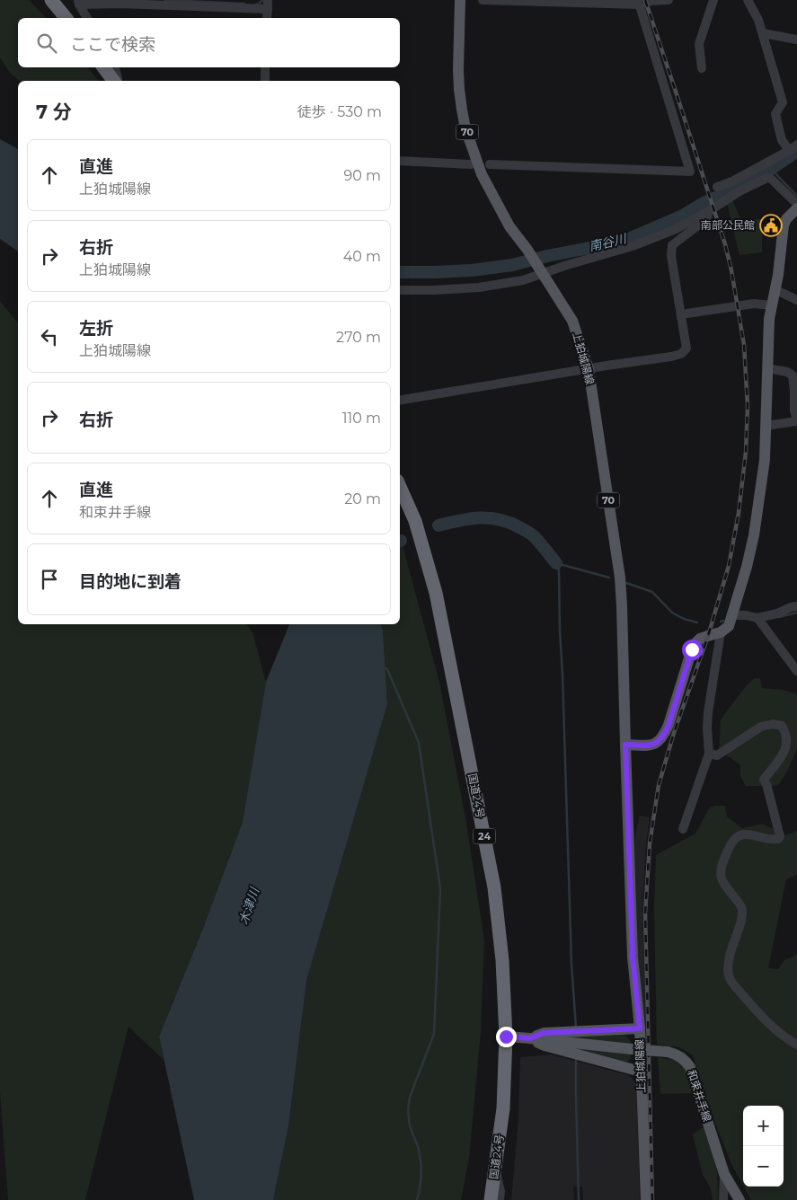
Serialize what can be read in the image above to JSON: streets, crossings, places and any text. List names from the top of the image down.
{
  "streets": {
    "highway": ["国道24号", "24"],
    "main road": ["70", "上狛城陽線", "和束井手線"]
  },
  "crossings": [
    ["国道24号", "和束井手線"]
  ],
  "water": ["南谷川", "木津川"],
  "places": {
    "public building": ["南部公民館"]
  },
  "page": {
    "search": "ここで検索",
    "heading": ["7 分", "徒歩 · 530 m"],
    "list": [
      ["直進", "上狛城陽線", "90 m"],
      ["右折", "上狛城陽線", "40 m"],
      ["左折", "上狛城陽線", "270 m"],
      ["右折", "110 m"],
      ["直進", "和束井手線", "20 m"],
      "目的地に到着"
    ],
    "map_buttons": ["+", "−"]
  }
}
